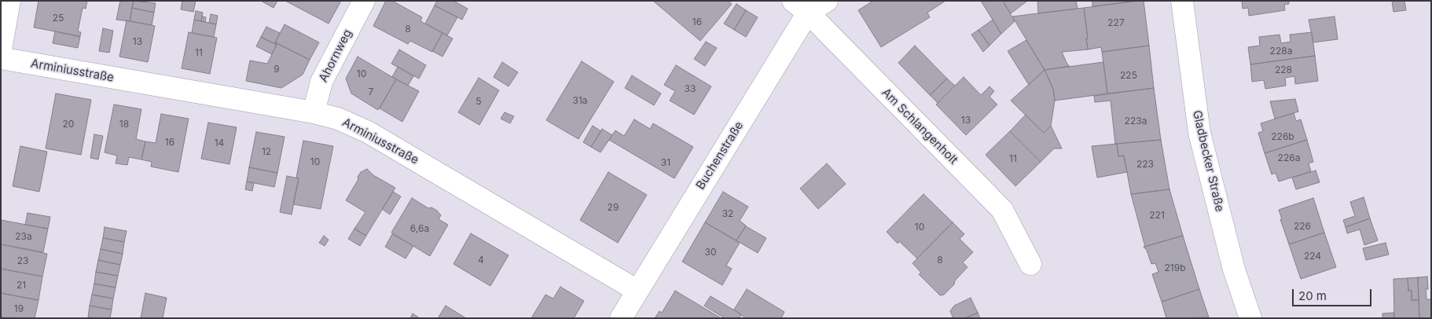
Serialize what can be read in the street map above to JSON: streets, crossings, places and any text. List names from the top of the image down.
{
  "streets": {
    "street": [
      "Ahornweg",
      "Arminiusstraße",
      "Am Schlangenholt",
      "Buchenstraße",
      "Gladbecker Straße"
    ]
  },
  "crossings": [
    ["Ahornweg", "Arminiusstraße"],
    ["Arminiusstraße", "Buchenstraße"],
    ["Am Schlangenholt", "Buchenstraße"]
  ],
  "house_numbers": [
    "25",
    "16",
    "227",
    "8",
    "13",
    "228a",
    "11",
    "9",
    "228",
    "10",
    "225",
    "33",
    "7",
    "31a",
    "5",
    "13",
    "223a",
    "20",
    "18",
    "226b",
    "16",
    "14",
    "12",
    "226a",
    "11",
    "10",
    "31",
    "223",
    "29",
    "32",
    "221",
    "226",
    "10",
    "6,6a",
    "23a",
    "30",
    "224",
    "4",
    "8",
    "23",
    "219b",
    "21",
    "19"
  ],
  "scale_bar": "20 m"
}
